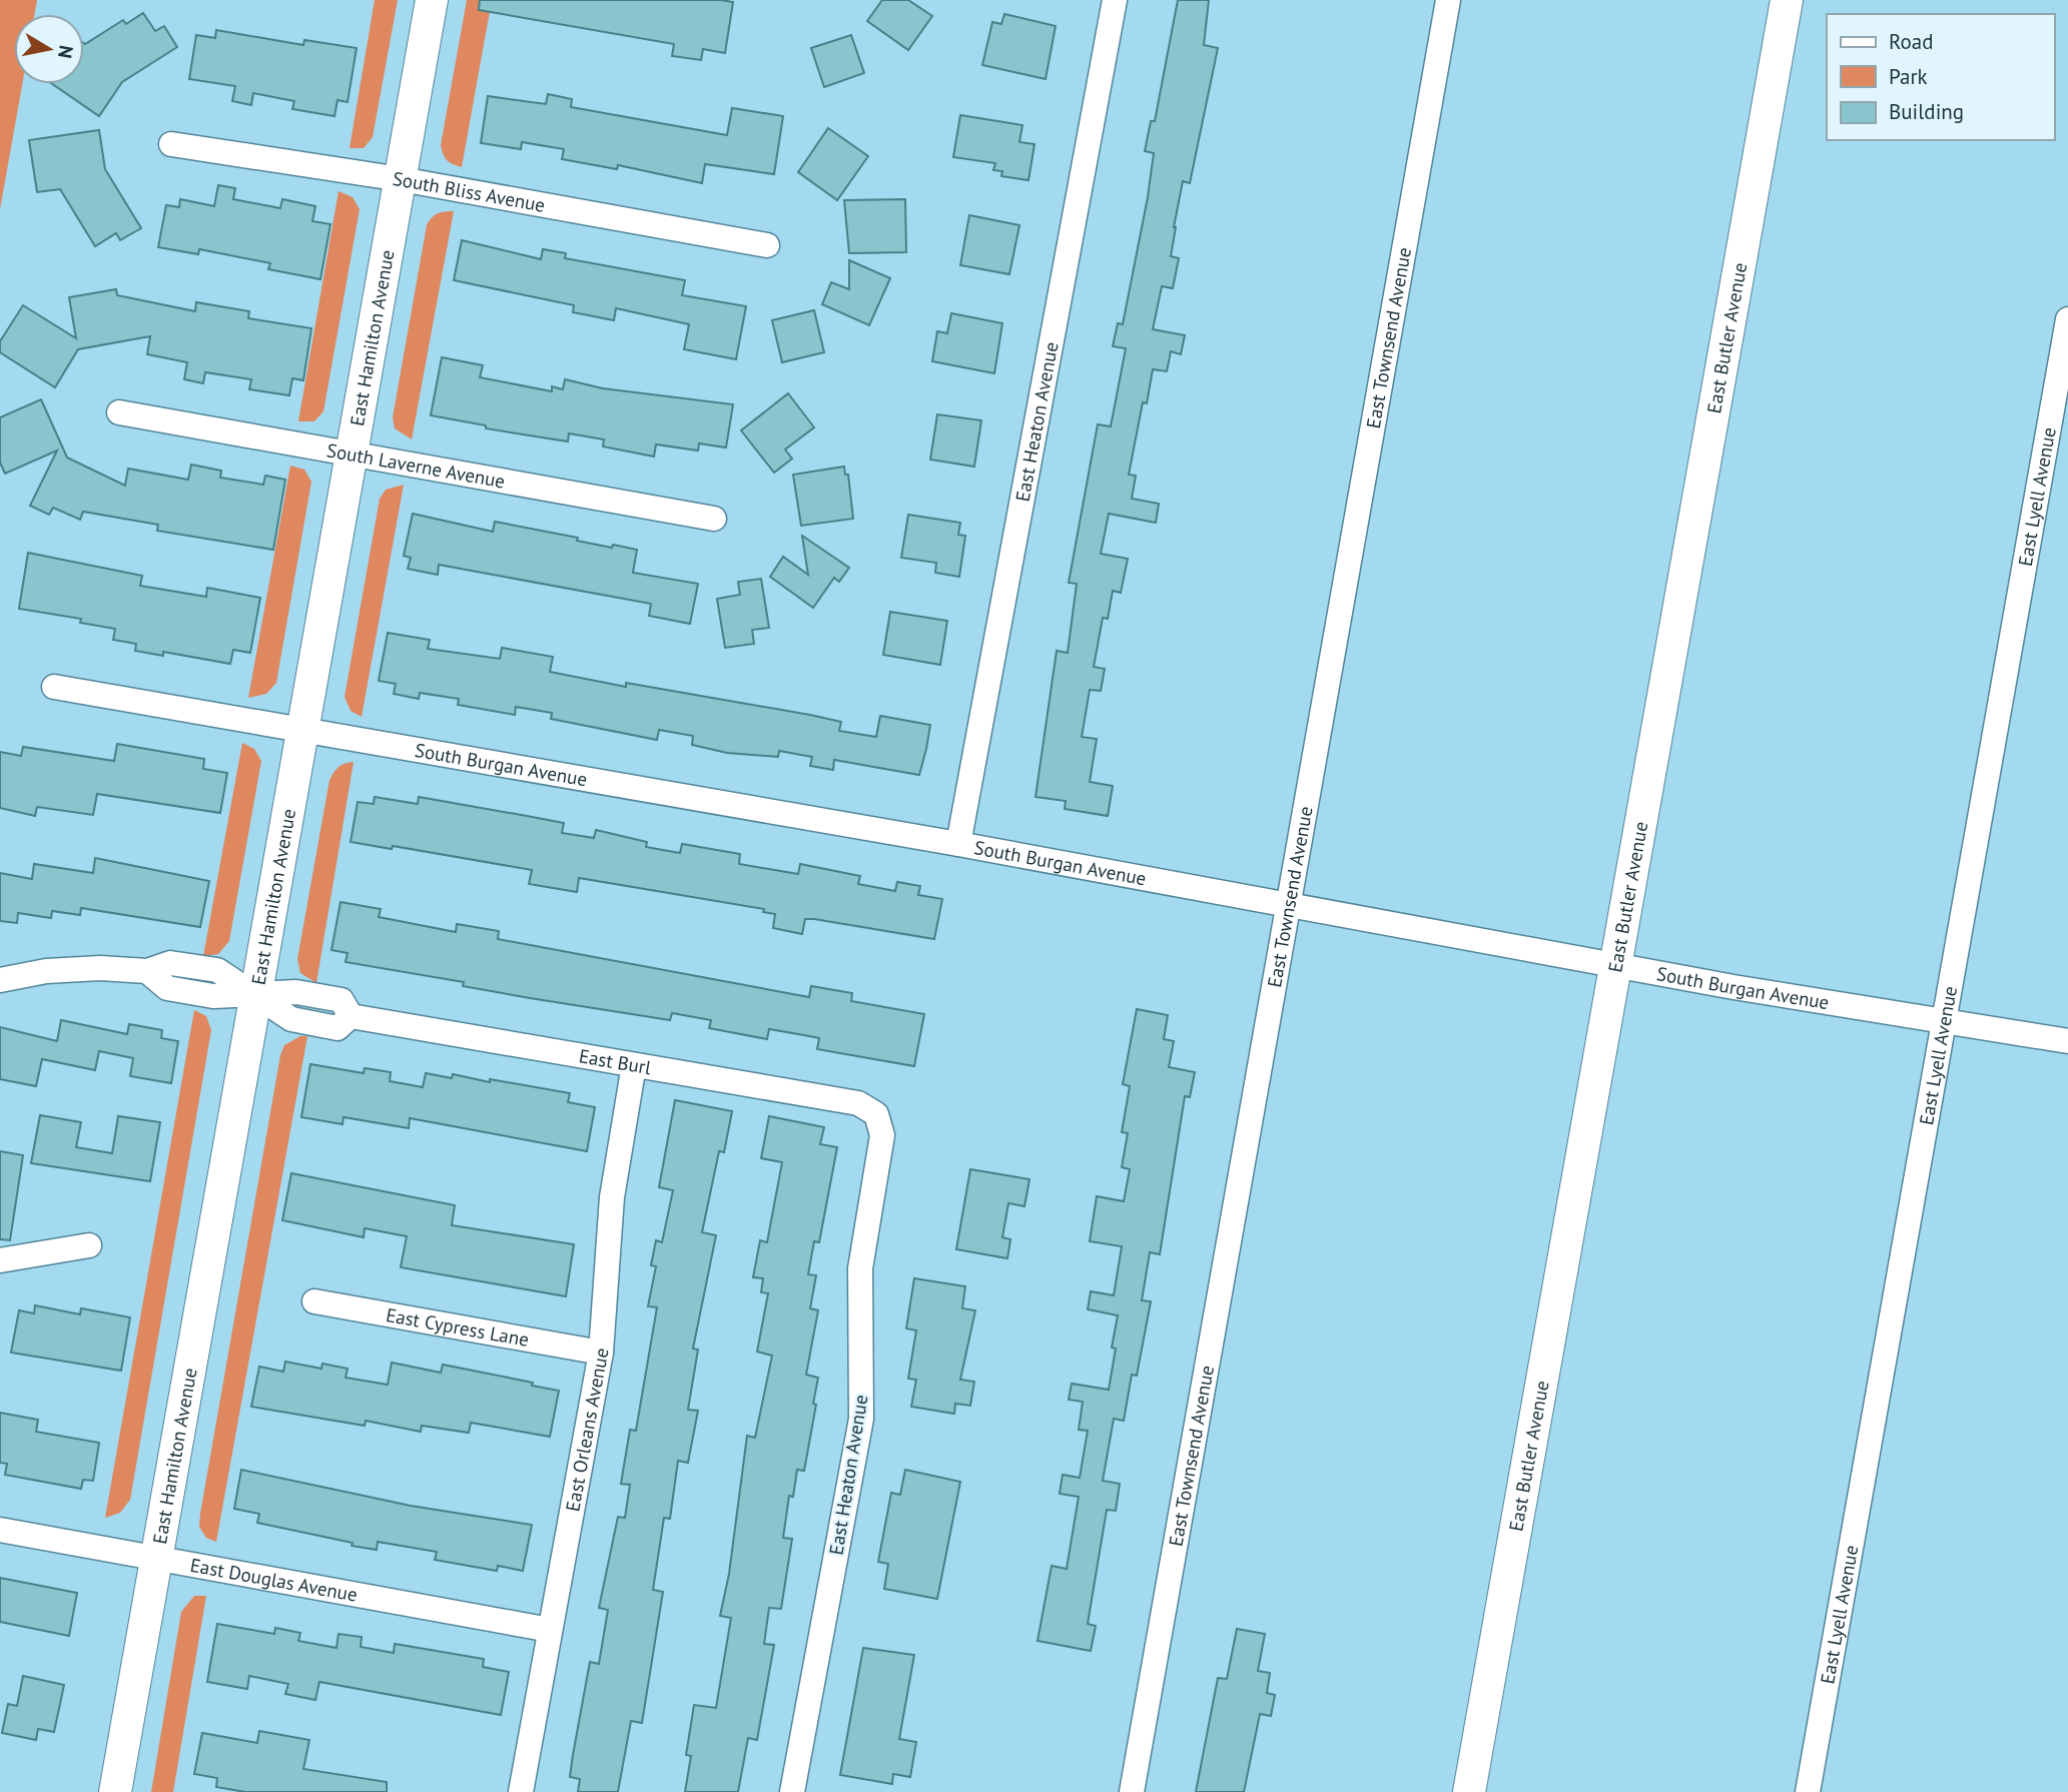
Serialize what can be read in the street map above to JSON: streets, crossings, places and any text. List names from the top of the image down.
{
  "streets": {
    "street": [
      "South Bliss Avenue",
      "East Hamilton Avenue",
      "East Townsend Avenue",
      "East Butler Avenue",
      "East Heaton Avenue",
      "South Laverne Avenue",
      "East Lyell Avenue",
      "South Burgan Avenue",
      "East Burl",
      "East Cypress Lane",
      "East Orleans Avenue",
      "East Douglas Avenue"
    ]
  },
  "crossings": [
    ["South Bliss Avenue", "East Hamilton Avenue"],
    ["East Hamilton Avenue", "South Laverne Avenue"],
    ["East Hamilton Avenue", "South Burgan Avenue"],
    ["East Hamilton Avenue", "East Burl"],
    ["East Hamilton Avenue", "East Douglas Avenue"],
    ["East Townsend Avenue", "South Burgan Avenue"],
    ["East Butler Avenue", "South Burgan Avenue"],
    ["East Heaton Avenue", "South Burgan Avenue"],
    ["East Heaton Avenue", "East Burl"],
    ["East Lyell Avenue", "South Burgan Avenue"],
    ["East Burl", "East Orleans Avenue"],
    ["East Cypress Lane", "East Orleans Avenue"],
    ["East Orleans Avenue", "East Douglas Avenue"]
  ],
  "legend": ["Road", "Park", "Building"],
  "north": "right"
}
